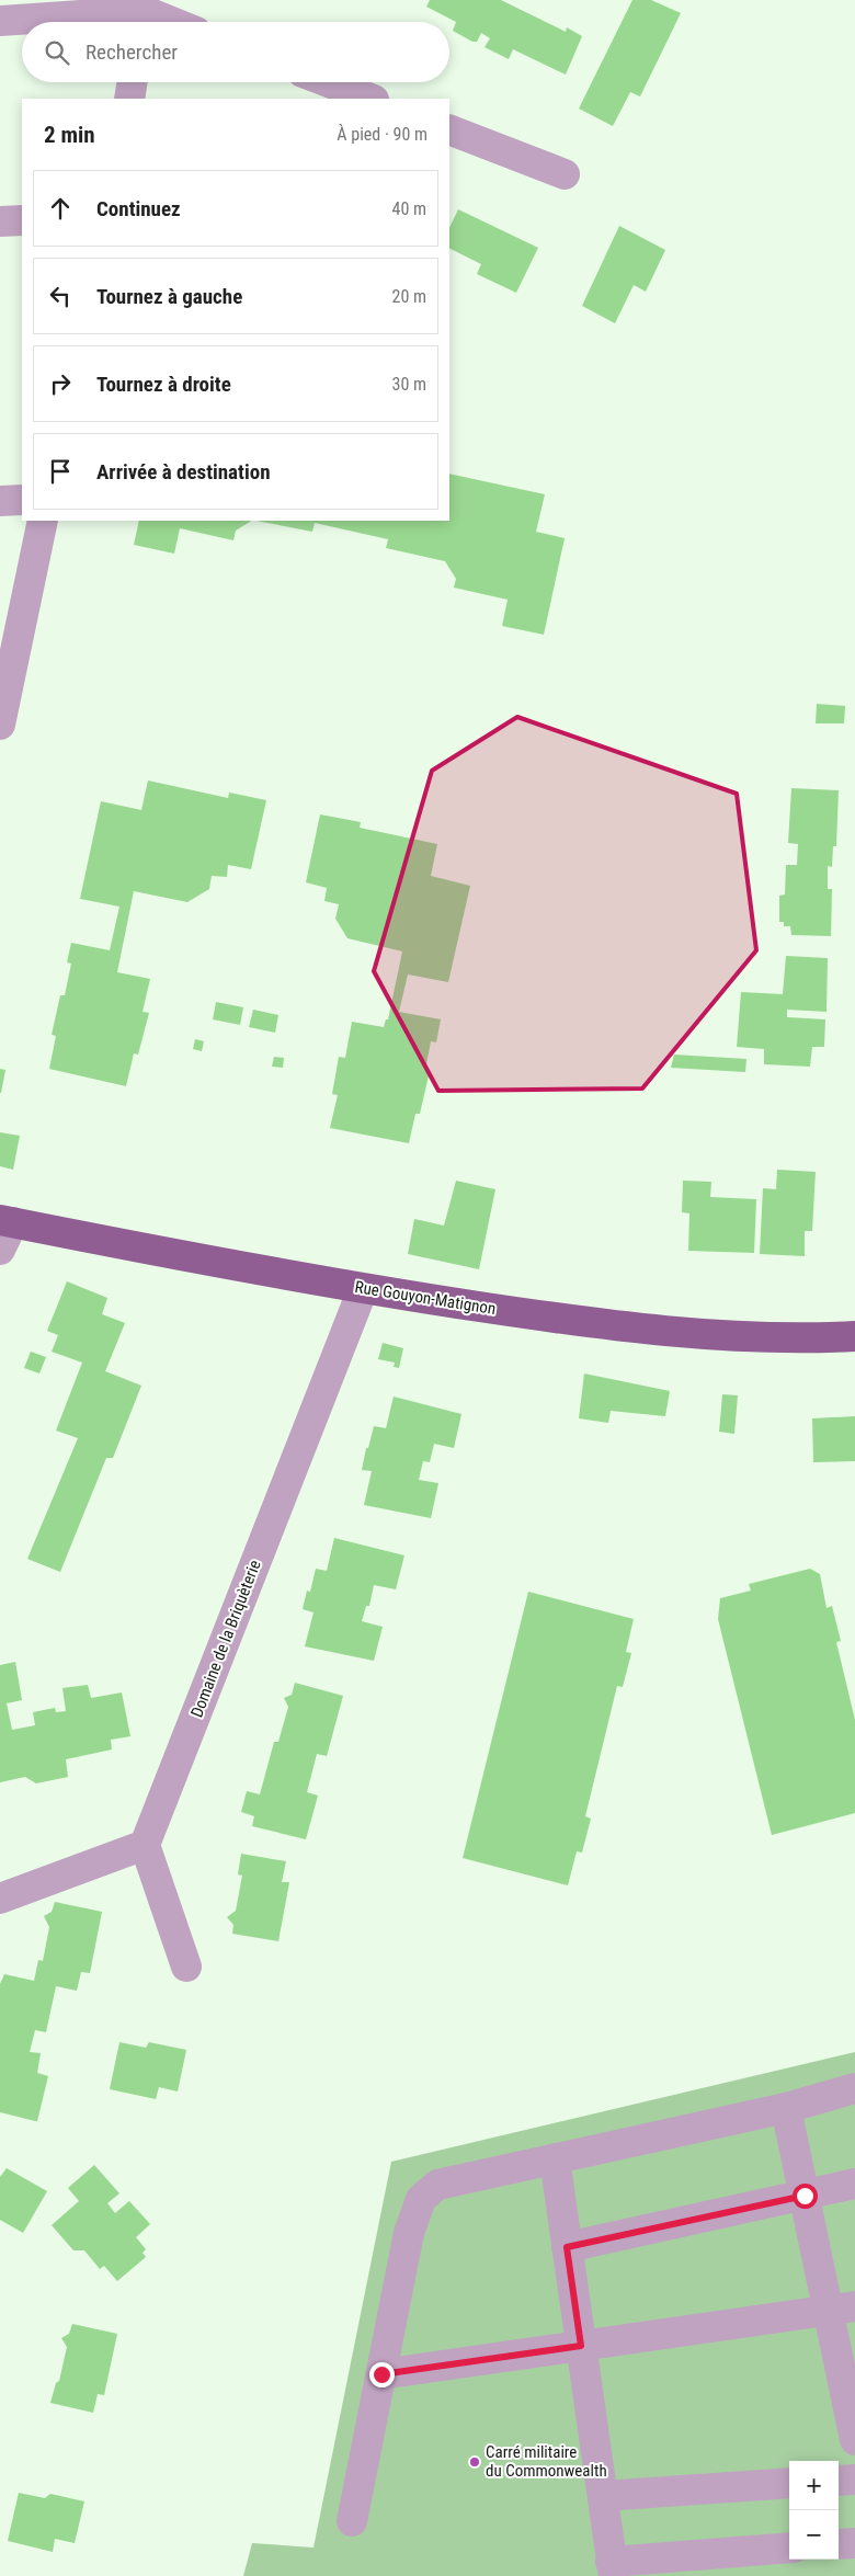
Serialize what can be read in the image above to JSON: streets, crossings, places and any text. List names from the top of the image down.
{
  "streets": {
    "main road": ["Rue Gouyon-Matignon"],
    "street": ["Domaine de la Briquèterie"]
  },
  "crossings": [
    ["Rue Gouyon-Matignon", "Domaine de la Briquèterie"]
  ],
  "places": ["Carré militaire du Commonwealth"],
  "page": {
    "search": "Rechercher",
    "heading": ["2 min", "À pied · 90 m"],
    "list": [
      ["Continuez", "40 m"],
      ["Tournez à gauche", "20 m"],
      ["Tournez à droite", "30 m"],
      "Arrivée à destination"
    ],
    "map_buttons": ["+", "−"]
  }
}
